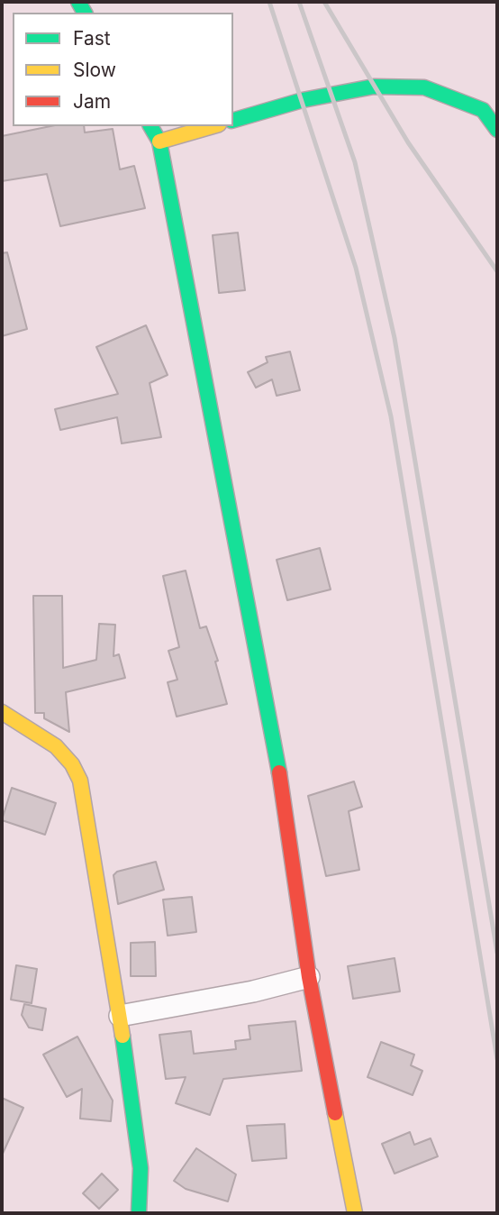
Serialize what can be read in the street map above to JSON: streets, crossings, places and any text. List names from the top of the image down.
{
  "legend": ["Fast", "Slow", "Jam"]
}
